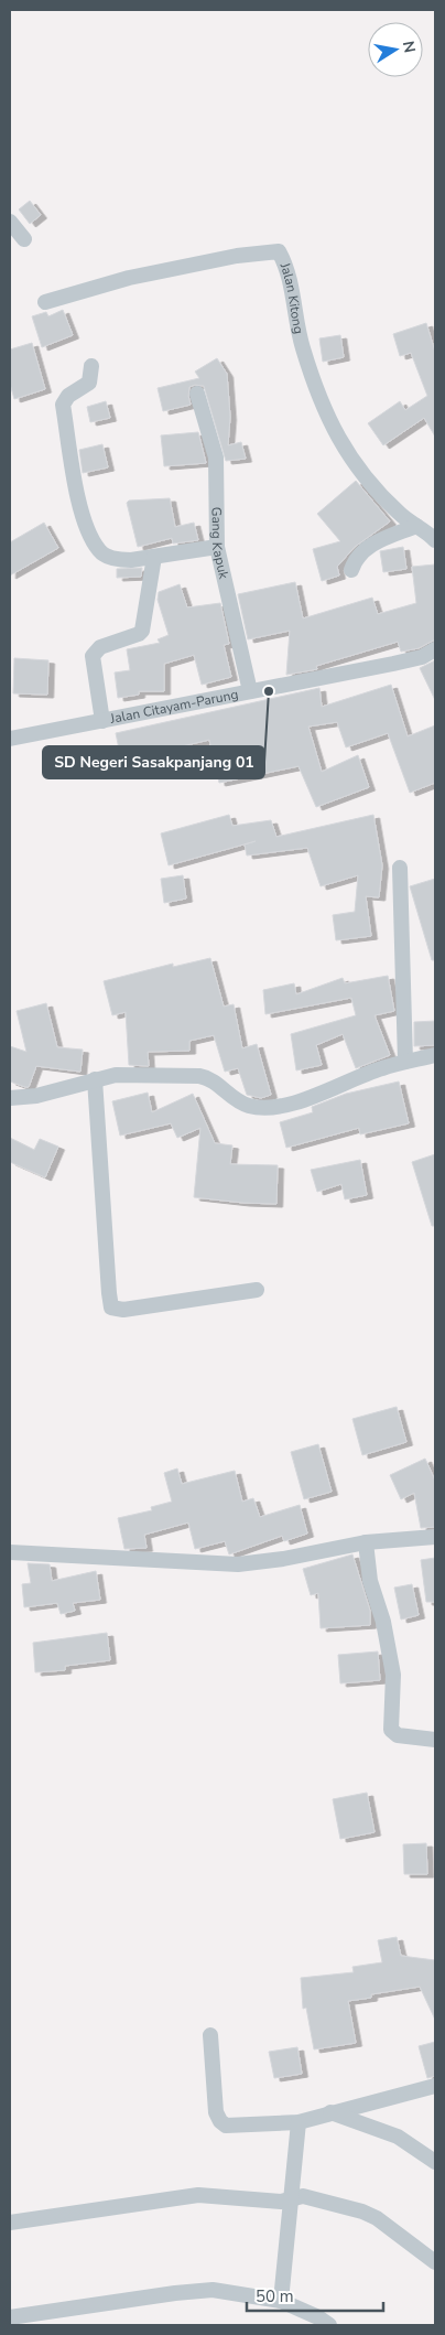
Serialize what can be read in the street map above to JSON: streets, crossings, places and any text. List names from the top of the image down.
{
  "streets": {
    "street": ["Jalan Kitong", "Gang Kapuk", "Jalan Citayam-Parung"]
  },
  "crossings": [
    ["Gang Kapuk", "Jalan Citayam-Parung"]
  ],
  "places": ["SD Negeri Sasakpanjang 01"],
  "scale_bar": "50 m",
  "north": "right"
}
